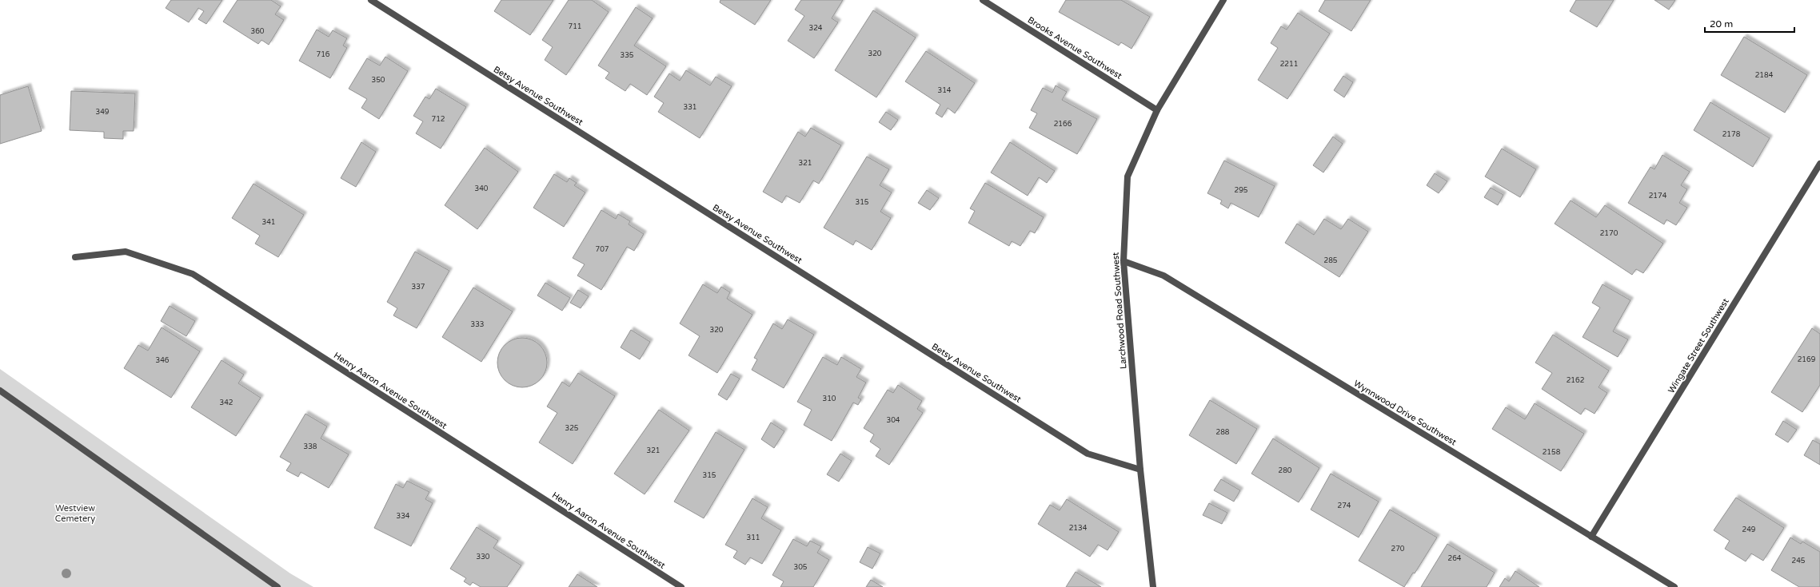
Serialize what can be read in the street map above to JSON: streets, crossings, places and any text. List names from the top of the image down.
{
  "streets": {
    "street": [
      "Brooks Avenue Southwest",
      "Betsy Avenue Southwest",
      "Larchwood Road Southwest",
      "Wingate Street Southwest",
      "Henry Aaron Avenue Southwest",
      "Wynnwood Drive Southwest"
    ]
  },
  "crossings": [
    ["Brooks Avenue Southwest", "Larchwood Road Southwest"],
    ["Betsy Avenue Southwest", "Larchwood Road Southwest"],
    ["Larchwood Road Southwest", "Wynnwood Drive Southwest"],
    ["Wingate Street Southwest", "Wynnwood Drive Southwest"]
  ],
  "parks": ["Westview Cemetery"],
  "house_numbers": [
    "711",
    "324",
    "360",
    "320",
    "716",
    "335",
    "2211",
    "2184",
    "350",
    "314",
    "331",
    "349",
    "712",
    "2166",
    "2178",
    "321",
    "340",
    "295",
    "2174",
    "315",
    "341",
    "2170",
    "707",
    "285",
    "337",
    "333",
    "320",
    "2169",
    "346",
    "2162",
    "310",
    "342",
    "304",
    "325",
    "288",
    "338",
    "321",
    "2158",
    "280",
    "315",
    "274",
    "334",
    "2134",
    "249",
    "311",
    "270",
    "330",
    "264",
    "245",
    "305"
  ],
  "scale_bar": "20 m"
}
